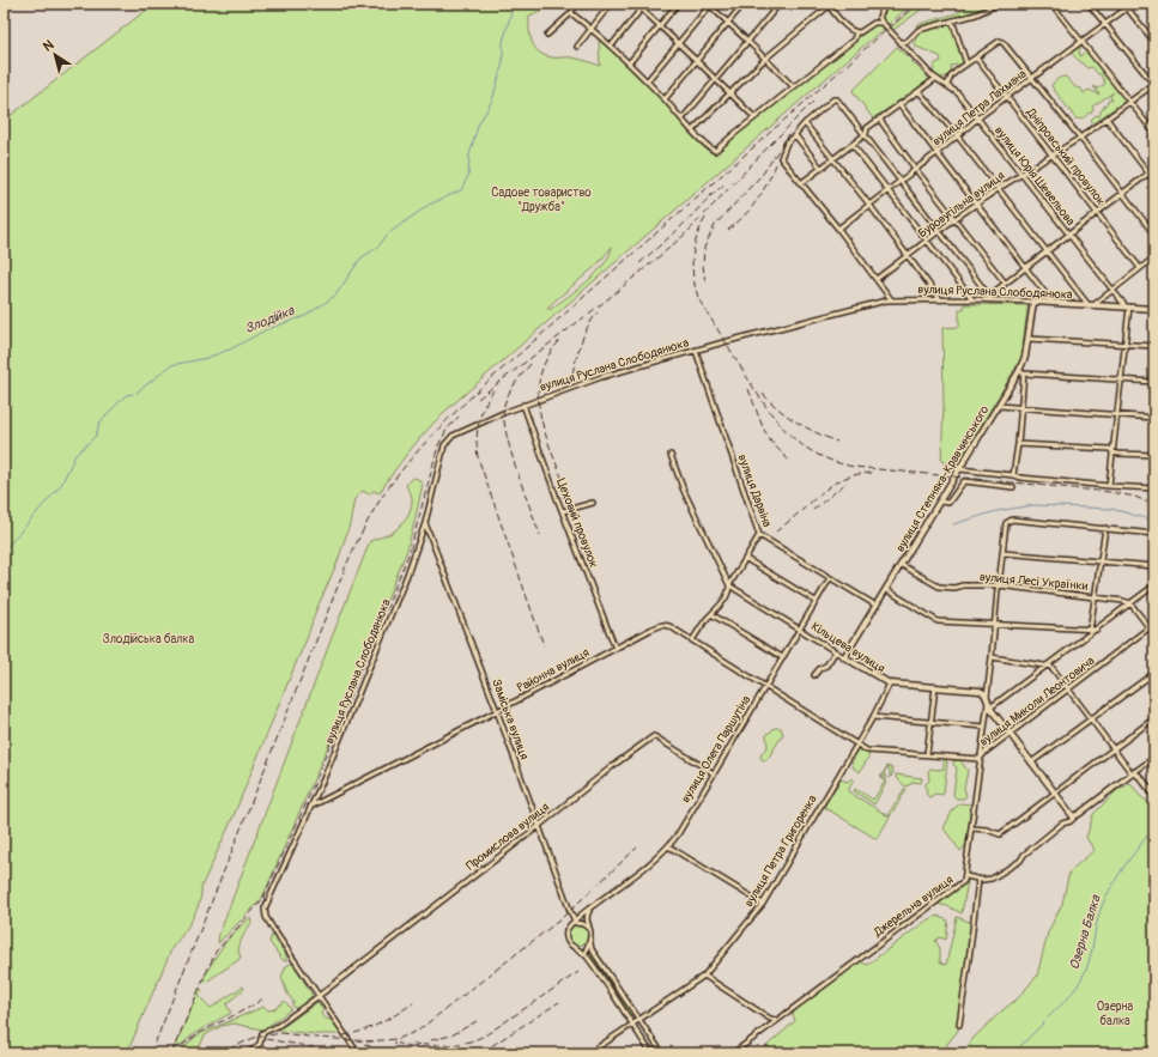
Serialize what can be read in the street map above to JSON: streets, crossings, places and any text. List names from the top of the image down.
{
  "streets": {
    "main road": [
      "вулиця Руслана Слободянюка",
      "вулиця Степняка-Кравчинського",
      "Кільцева вулиця",
      "Джерельна вулиця"
    ],
    "street": [
      "вулиця Петра Лахмана",
      "Дніпровський провулок",
      "вулиця Юрія Шевельова",
      "Буровугільна вулиця",
      "вулиця Дарвіна",
      "Цеховий провулок",
      "вулиця Лесі Українки",
      "Районна вулиця",
      "вулиця Миколи Леонтовича",
      "Заміська вулиця",
      "вулиця Олега Паршутіна",
      "Промислова вулиця",
      "вулиця Петра Григоренка"
    ]
  },
  "crossings": [
    ["вулиця Петра Лахмана", "Дніпровський провулок"],
    ["вулиця Петра Лахмана", "вулиця Юрія Шевельова"],
    ["Дніпровський провулок", "Буровугільна вулиця"],
    ["вулиця Юрія Шевельова", "Буровугільна вулиця"],
    ["вулиця Юрія Шевельова", "вулиця Руслана Слободянюка"],
    ["вулиця Руслана Слободянюка", "вулиця Степняка-Кравчинського"],
    ["вулиця Руслана Слободянюка", "вулиця Дарвіна"],
    ["вулиця Руслана Слободянюка", "Цеховий провулок"],
    ["вулиця Руслана Слободянюка", "Районна вулиця"],
    ["вулиця Руслана Слободянюка", "Заміська вулиця"],
    ["вулиця Руслана Слободянюка", "Промислова вулиця"],
    ["вулиця Степняка-Кравчинського", "вулиця Дарвіна"],
    ["вулиця Степняка-Кравчинського", "вулиця Лесі Українки"],
    ["вулиця Степняка-Кравчинського", "Кільцева вулиця"],
    ["вулиця Дарвіна", "вулиця Олега Паршутіна"],
    ["Цеховий провулок", "Районна вулиця"],
    ["Кільцева вулиця", "вулиця Олега Паршутіна"],
    ["Кільцева вулиця", "вулиця Петра Григоренка"],
    ["Районна вулиця", "вулиця Миколи Леонтовича"],
    ["Районна вулиця", "Заміська вулиця"],
    ["вулиця Миколи Леонтовича", "вулиця Олега Паршутіна"],
    ["вулиця Миколи Леонтовича", "вулиця Петра Григоренка"],
    ["Заміська вулиця", "вулиця Олега Паршутіна"],
    ["Заміська вулиця", "Промислова вулиця"],
    ["вулиця Олега Паршутіна", "Промислова вулиця"]
  ],
  "water": ["Злодійка", "Озерна Балка"],
  "parks": ["Садове товариство \"Дружба\"", "Злодійська балка", "Озерна балка"],
  "north": "top left"
}
